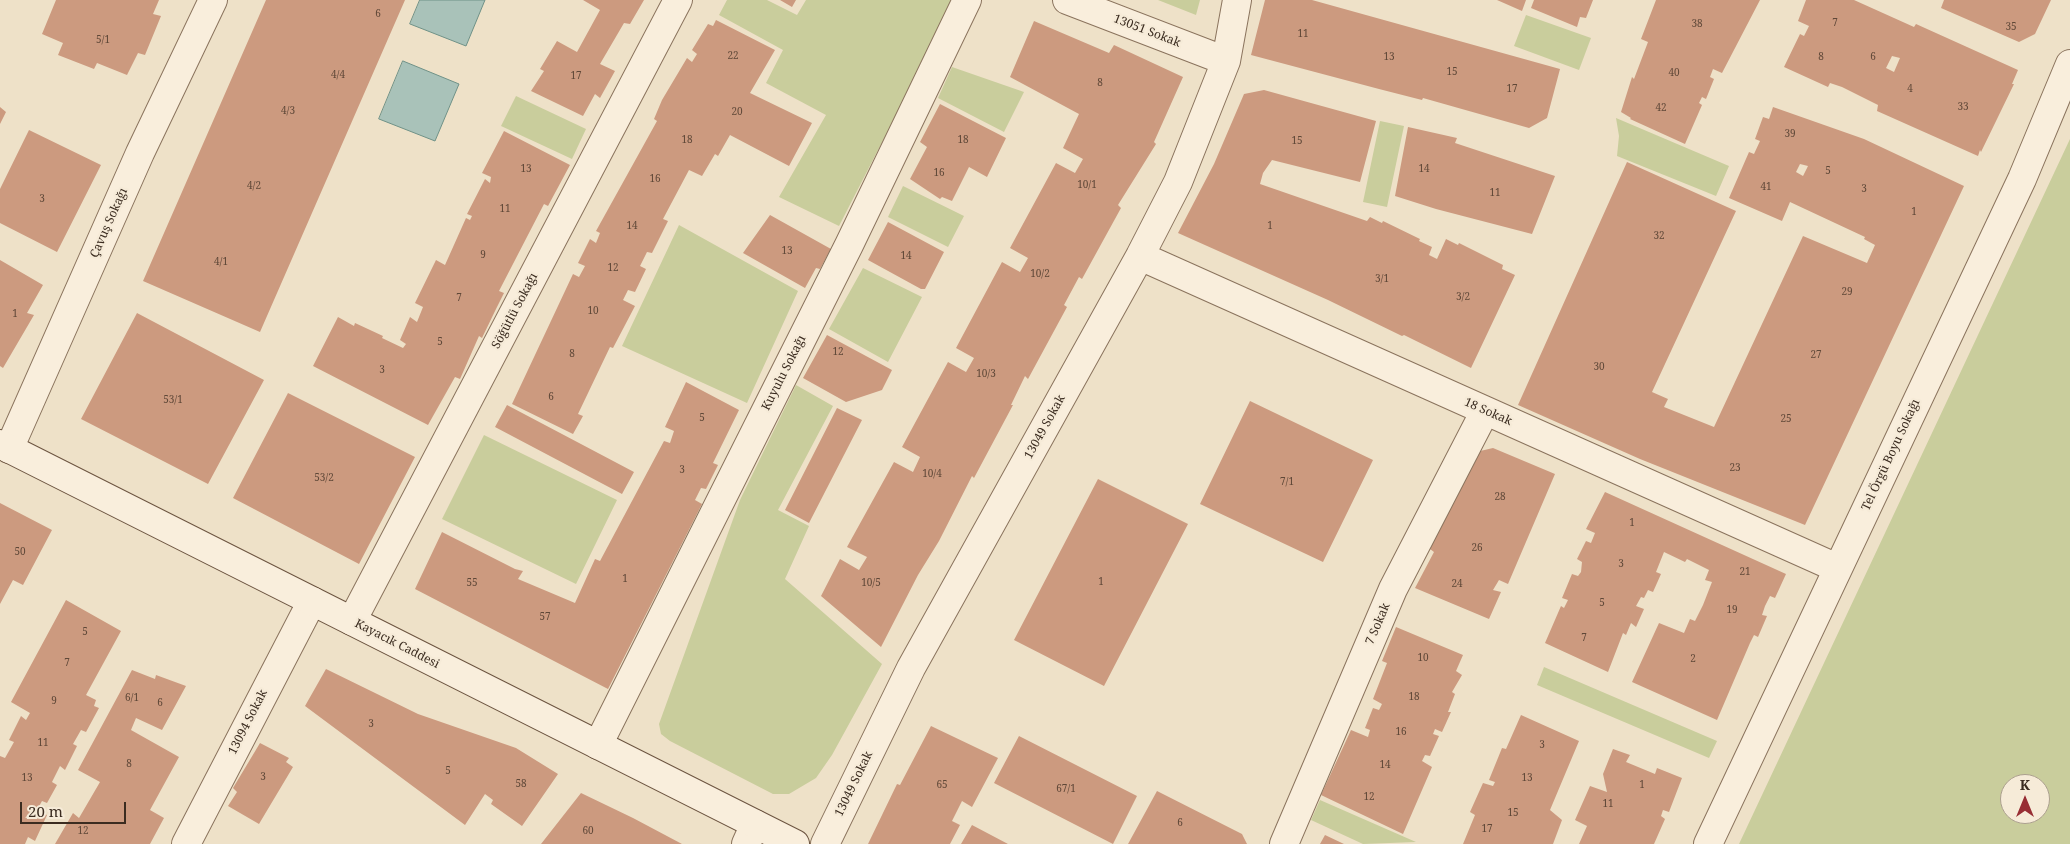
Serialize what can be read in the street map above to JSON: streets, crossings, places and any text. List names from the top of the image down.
{
  "streets": {
    "street": [
      "13051 Sokak",
      "Çavuş Sokağı",
      "Söğütlü Sokağı",
      "Kuyulu Sokağı",
      "18 Sokak",
      "13049 Sokak",
      "Tel Örgü Boyu Sokağı",
      "7 Sokak",
      "Kayacık Caddesi",
      "13094 Sokak"
    ]
  },
  "crossings": [
    ["13051 Sokak", "13049 Sokak"],
    ["Çavuş Sokağı", "Kayacık Caddesi"],
    ["Söğütlü Sokağı", "Kayacık Caddesi"],
    ["Kuyulu Sokağı", "Kayacık Caddesi"],
    ["18 Sokak", "13049 Sokak"],
    ["18 Sokak", "Tel Örgü Boyu Sokağı"],
    ["18 Sokak", "7 Sokak"],
    ["Kayacık Caddesi", "13094 Sokak"]
  ],
  "house_numbers": [
    "6",
    "7",
    "38",
    "35",
    "11",
    "5/1",
    "22",
    "13",
    "8",
    "6",
    "15",
    "40",
    "4/4",
    "17",
    "8",
    "17",
    "4",
    "33",
    "42",
    "4/3",
    "20",
    "39",
    "18",
    "18",
    "15",
    "13",
    "14",
    "5",
    "16",
    "16",
    "10/1",
    "4/2",
    "41",
    "3",
    "11",
    "3",
    "11",
    "1",
    "14",
    "1",
    "32",
    "13",
    "9",
    "14",
    "4/1",
    "12",
    "10/2",
    "3/1",
    "29",
    "3/2",
    "7",
    "10",
    "1",
    "5",
    "12",
    "8",
    "27",
    "30",
    "3",
    "10/3",
    "6",
    "53/1",
    "5",
    "25",
    "23",
    "3",
    "10/4",
    "53/2",
    "7/1",
    "28",
    "1",
    "26",
    "50",
    "3",
    "21",
    "1",
    "1",
    "55",
    "10/5",
    "24",
    "5",
    "19",
    "57",
    "5",
    "7",
    "10",
    "2",
    "7",
    "18",
    "6/1",
    "9",
    "6",
    "3",
    "16",
    "11",
    "3",
    "8",
    "14",
    "5",
    "3",
    "13",
    "13",
    "58",
    "65",
    "1",
    "67/1",
    "12",
    "11",
    "15",
    "6",
    "17",
    "12",
    "60"
  ],
  "scale_bar": "20 m",
  "north": "top"
}
